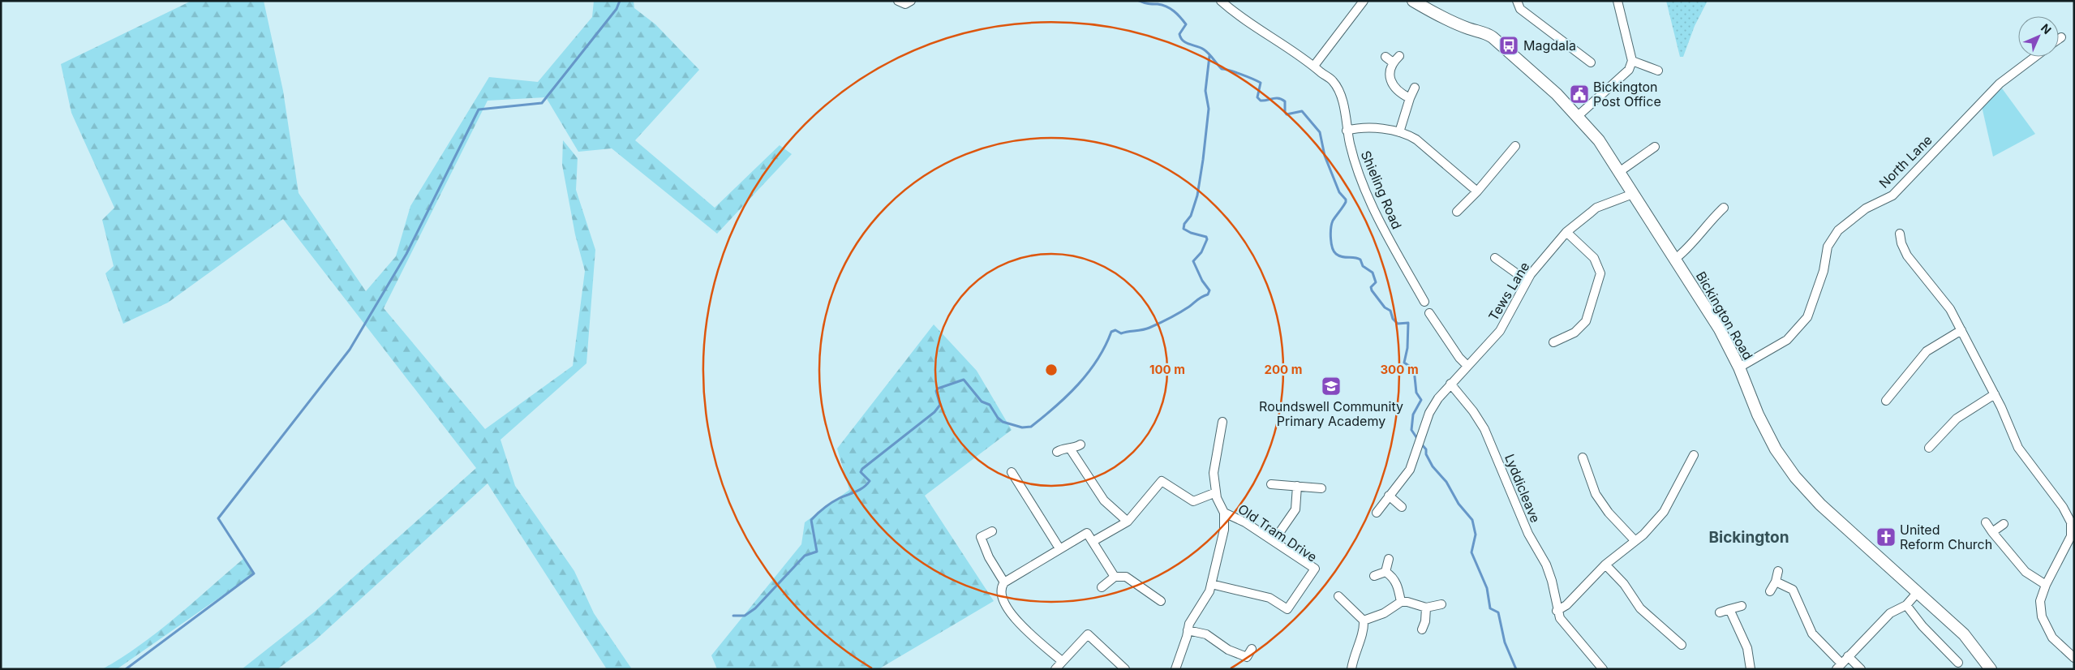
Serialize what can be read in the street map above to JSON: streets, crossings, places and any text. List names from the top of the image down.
{
  "streets": {
    "main road": ["Bickington Road"],
    "street": [
      "North Lane",
      "Shieling Road",
      "Tews Lane",
      "Lyddicleave",
      "Old Tram Drive"
    ]
  },
  "crossings": [
    ["North Lane", "Bickington Road"],
    ["Tews Lane", "Bickington Road"],
    ["Tews Lane", "Lyddicleave"]
  ],
  "districts": ["Bickington"],
  "places": {
    "bus stop": ["Magdala"],
    "public building": ["Bickington Post Office"],
    "school or university": ["Roundswell Community Primary Academy"],
    "church": ["United Reform Church"]
  },
  "north": "top right",
  "rings": ["100 m", "200 m", "300 m"]
}
